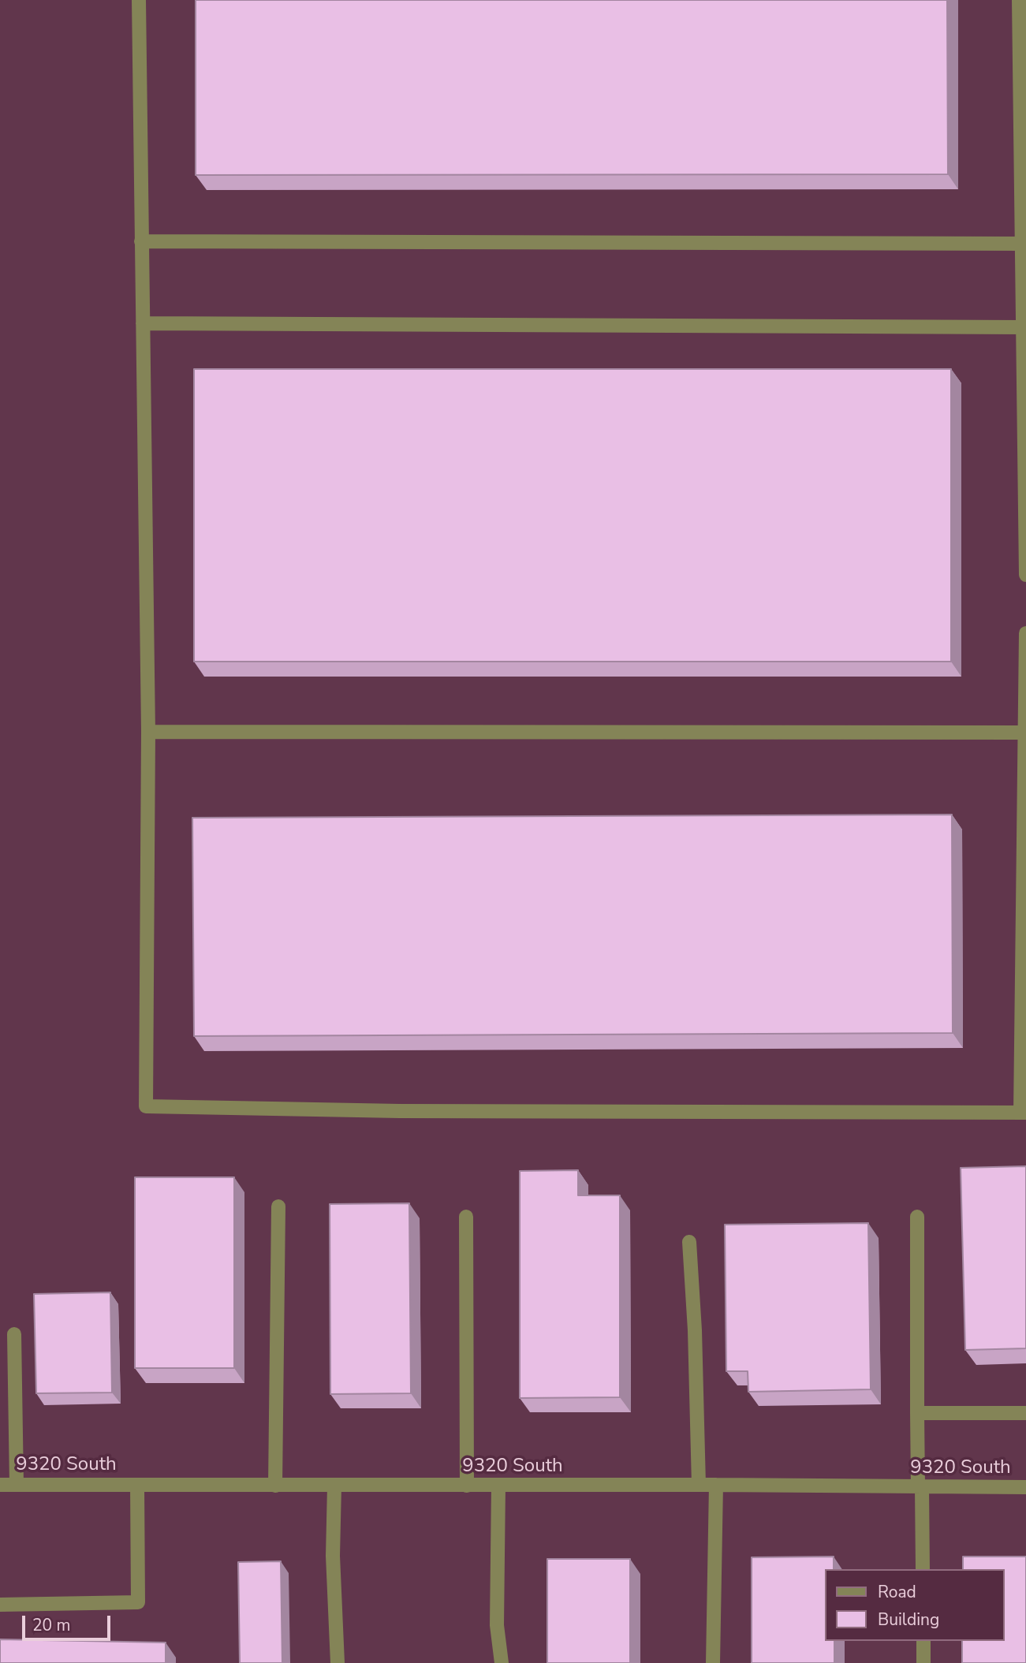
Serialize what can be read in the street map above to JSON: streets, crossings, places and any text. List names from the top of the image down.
{
  "streets": {
    "street": ["9320 South"]
  },
  "legend": ["Road", "Building"],
  "scale_bar": "20 m"
}
